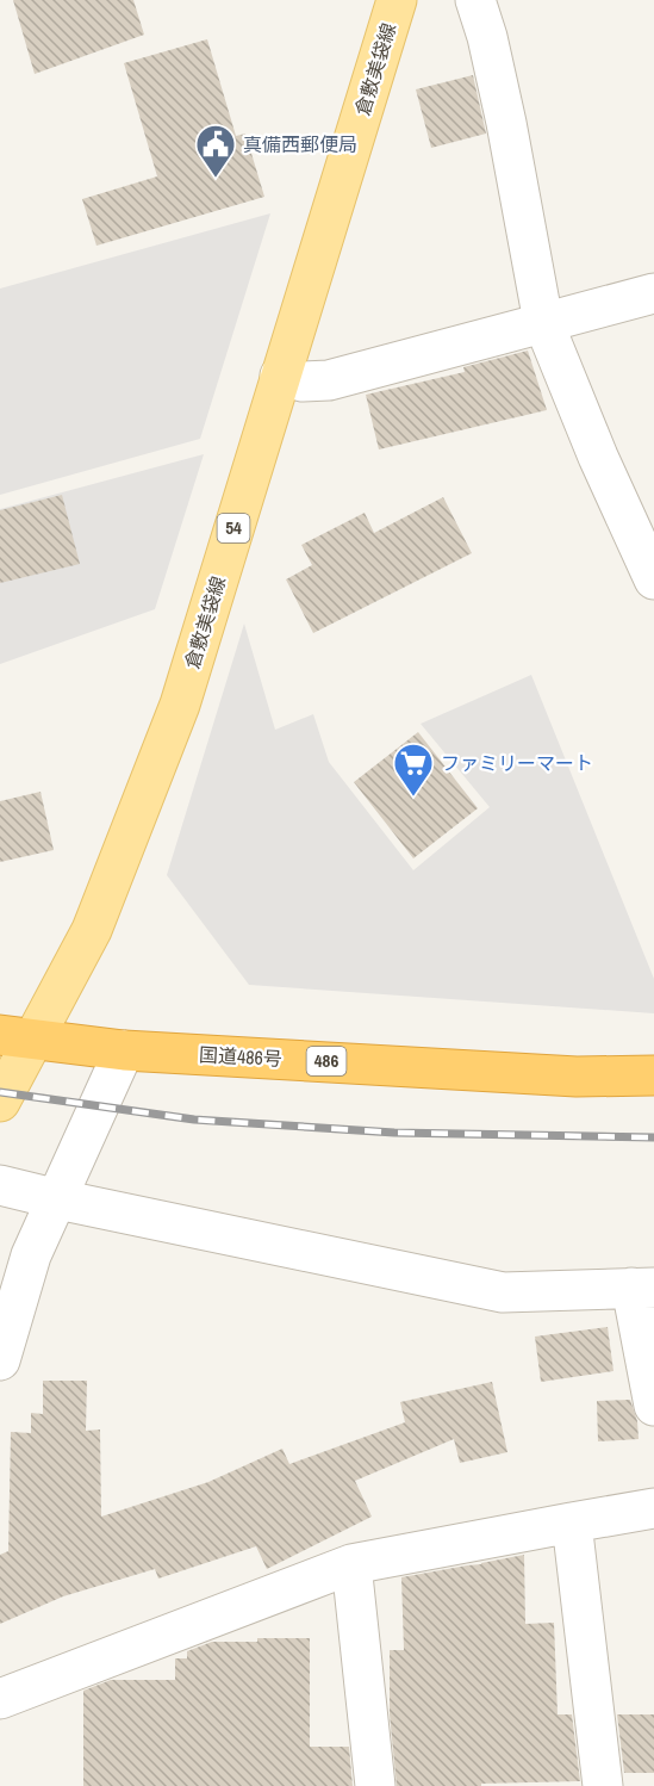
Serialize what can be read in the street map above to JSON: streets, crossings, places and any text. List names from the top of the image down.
{
  "streets": {
    "highway": ["国道486号", "486"],
    "main road": ["倉敷美袋線", "54"]
  },
  "crossings": [
    ["倉敷美袋線", "国道486号"]
  ],
  "places": {
    "public building": ["真備西郵便局"],
    "supermarket": ["ファミリーマート"]
  }
}
